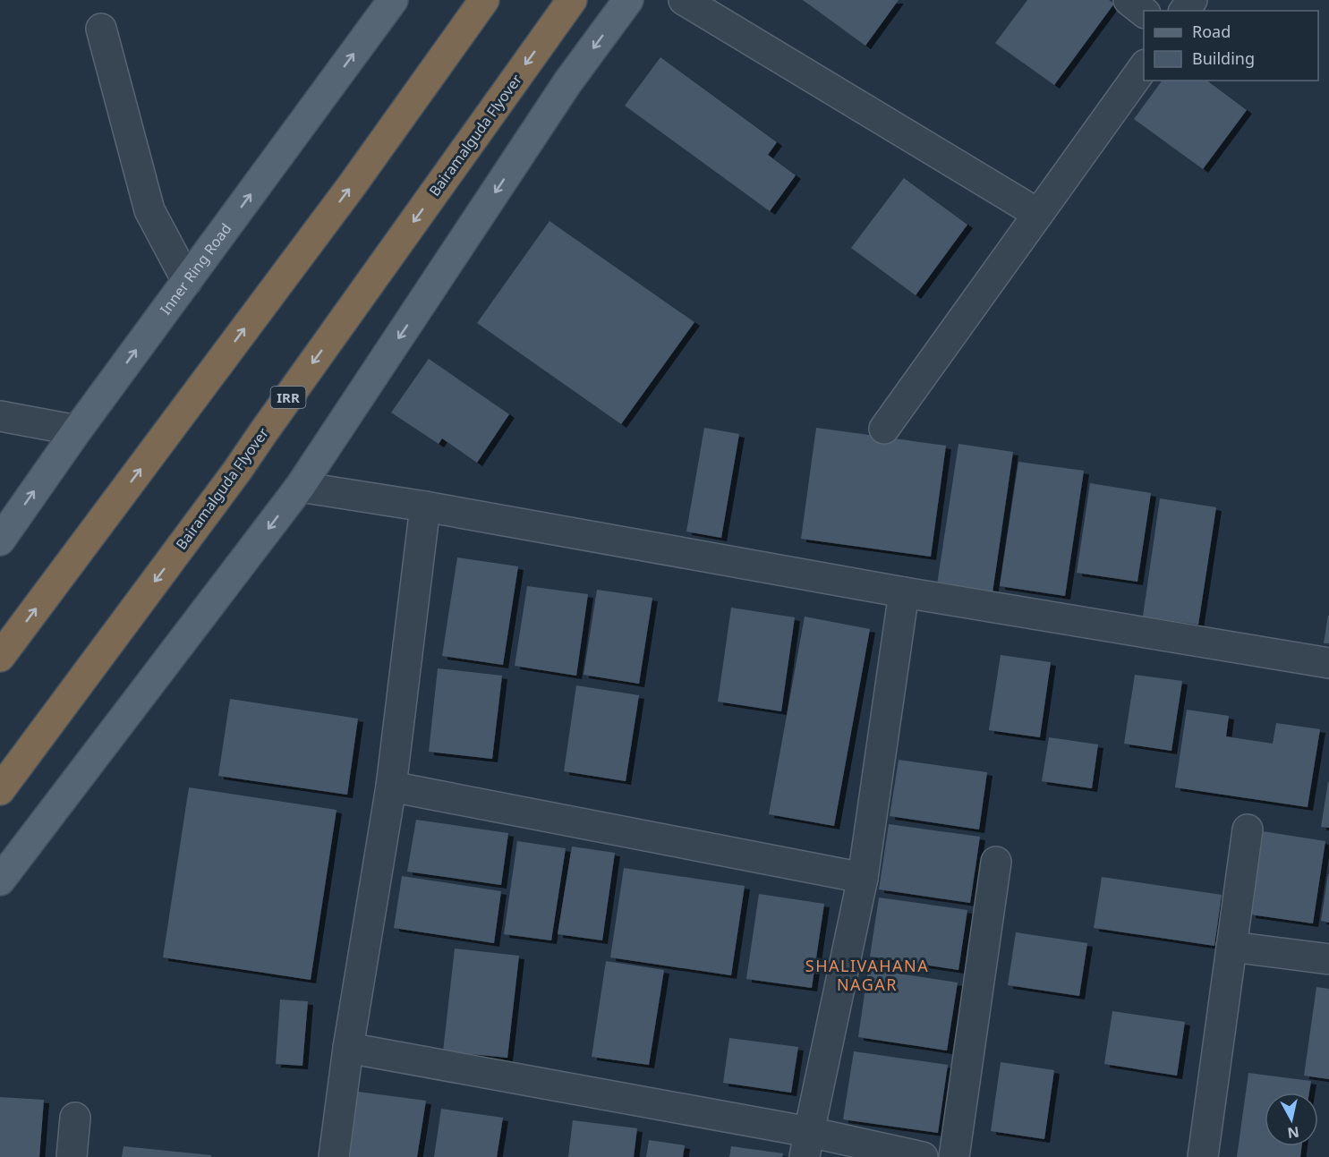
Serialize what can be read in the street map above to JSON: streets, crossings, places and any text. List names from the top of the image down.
{
  "streets": {
    "highway": ["Bairamalguda Flyover", "IRR"],
    "main road": ["Inner Ring Road"]
  },
  "districts": ["SHALIVAHANA NAGAR"],
  "legend": ["Road", "Building"],
  "north": "bottom"
}
